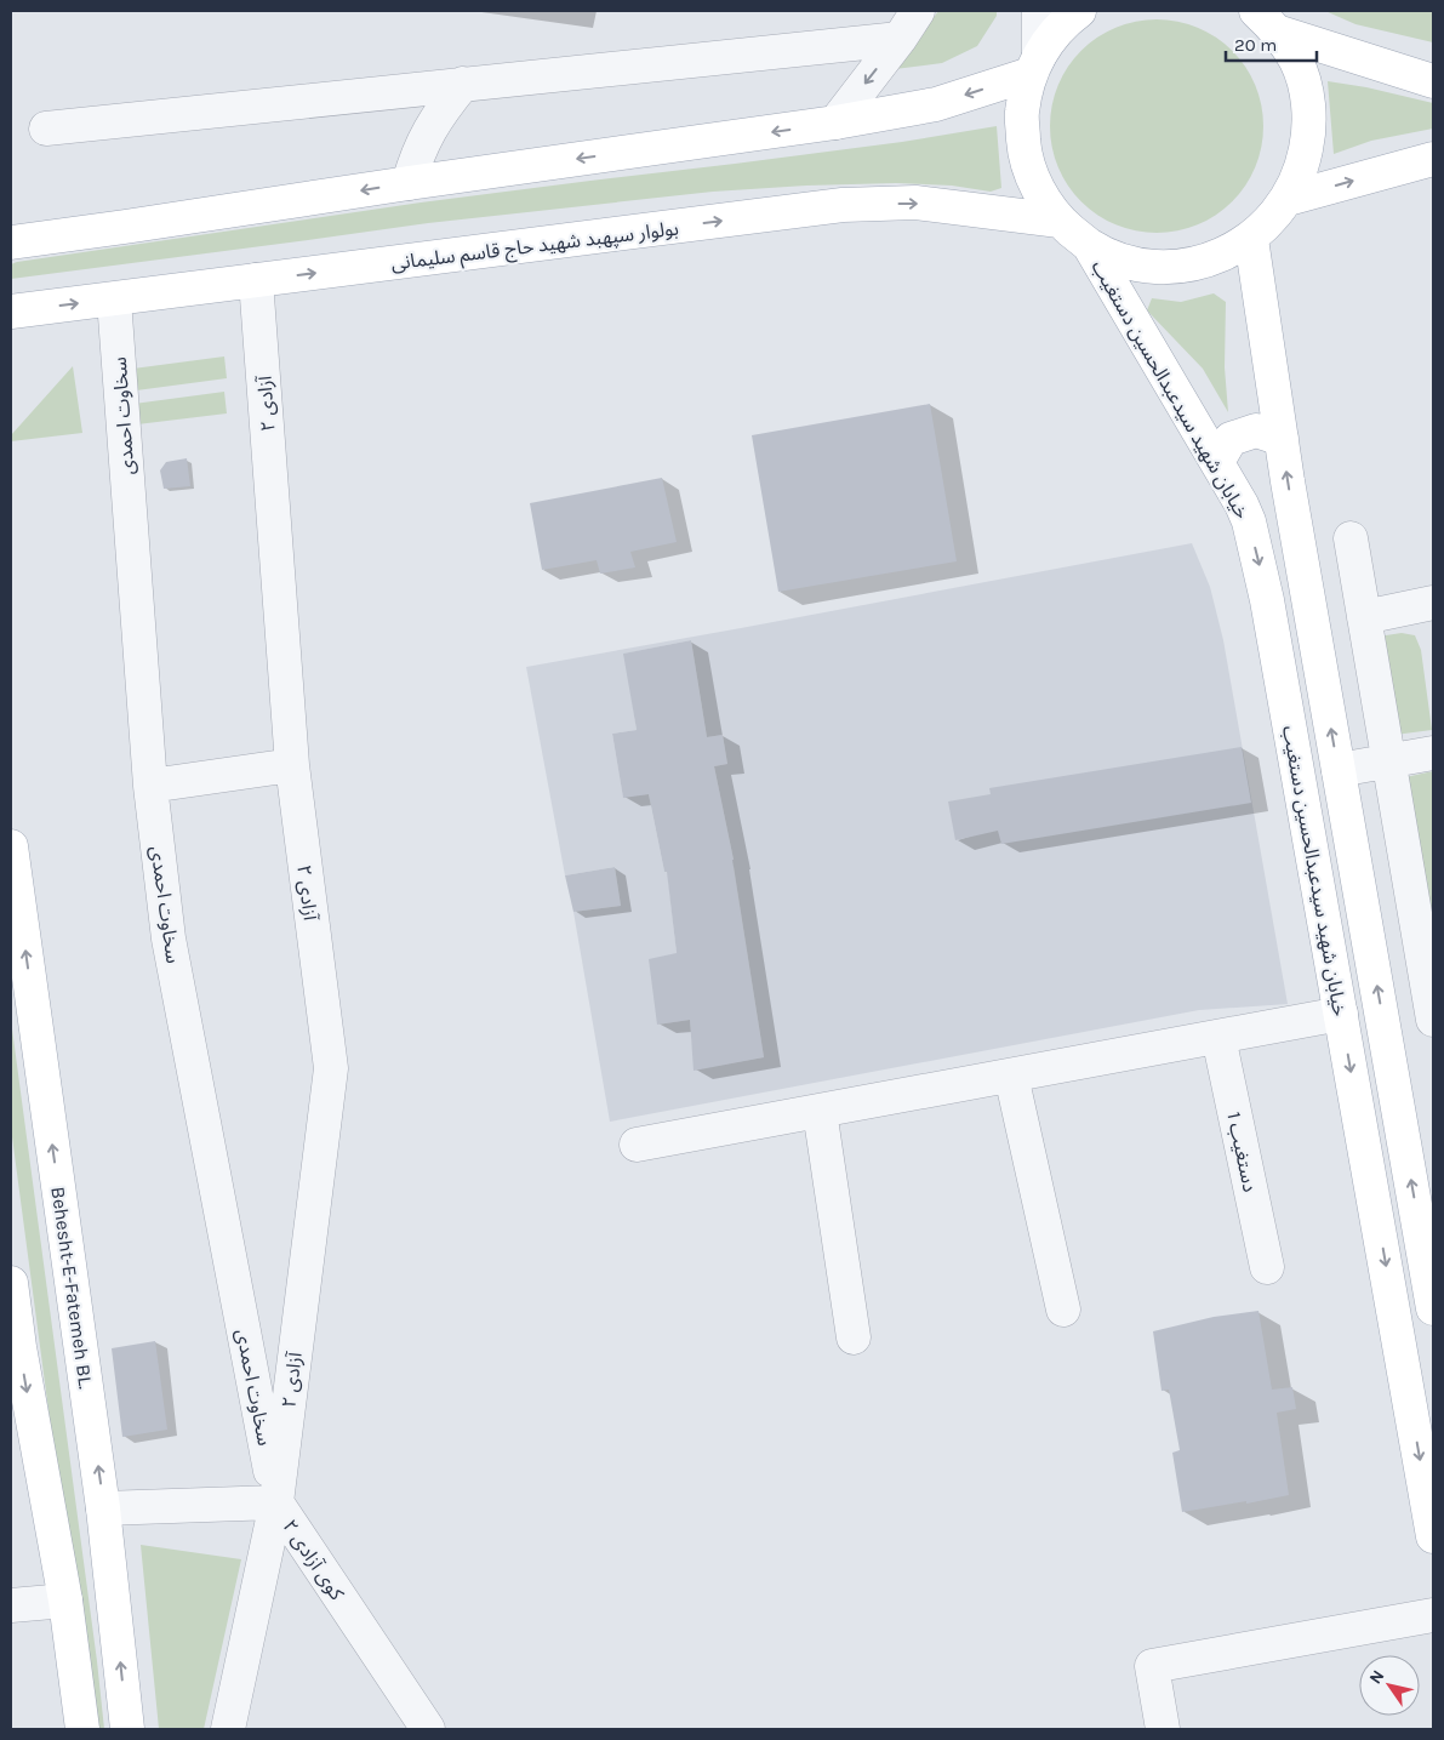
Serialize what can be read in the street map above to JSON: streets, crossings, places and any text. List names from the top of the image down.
{
  "streets": {
    "main road": ["بولوار سپهبد شهید حاج قاسم سلیمانی", "خیابان شهید سیدعبدالحسین دستغیب", "Behesht-E-Fatemeh BL."],
    "street": [
      "آزادی ۲",
      "سخاوت احمدی",
      "دستغیب 1",
      "کوی آزادی ۲"
    ]
  },
  "crossings": [
    ["بولوار سپهبد شهید حاج قاسم سلیمانی", "آزادی ۲"],
    ["بولوار سپهبد شهید حاج قاسم سلیمانی", "سخاوت احمدی"],
    ["آزادی ۲", "سخاوت احمدی"],
    ["آزادی ۲", "کوی آزادی ۲"],
    ["سخاوت احمدی", "کوی آزادی ۲"],
    ["Behesht-E-Fatemeh BL.", "کوی آزادی ۲"]
  ],
  "scale_bar": "20 m",
  "north": "top left"
}
